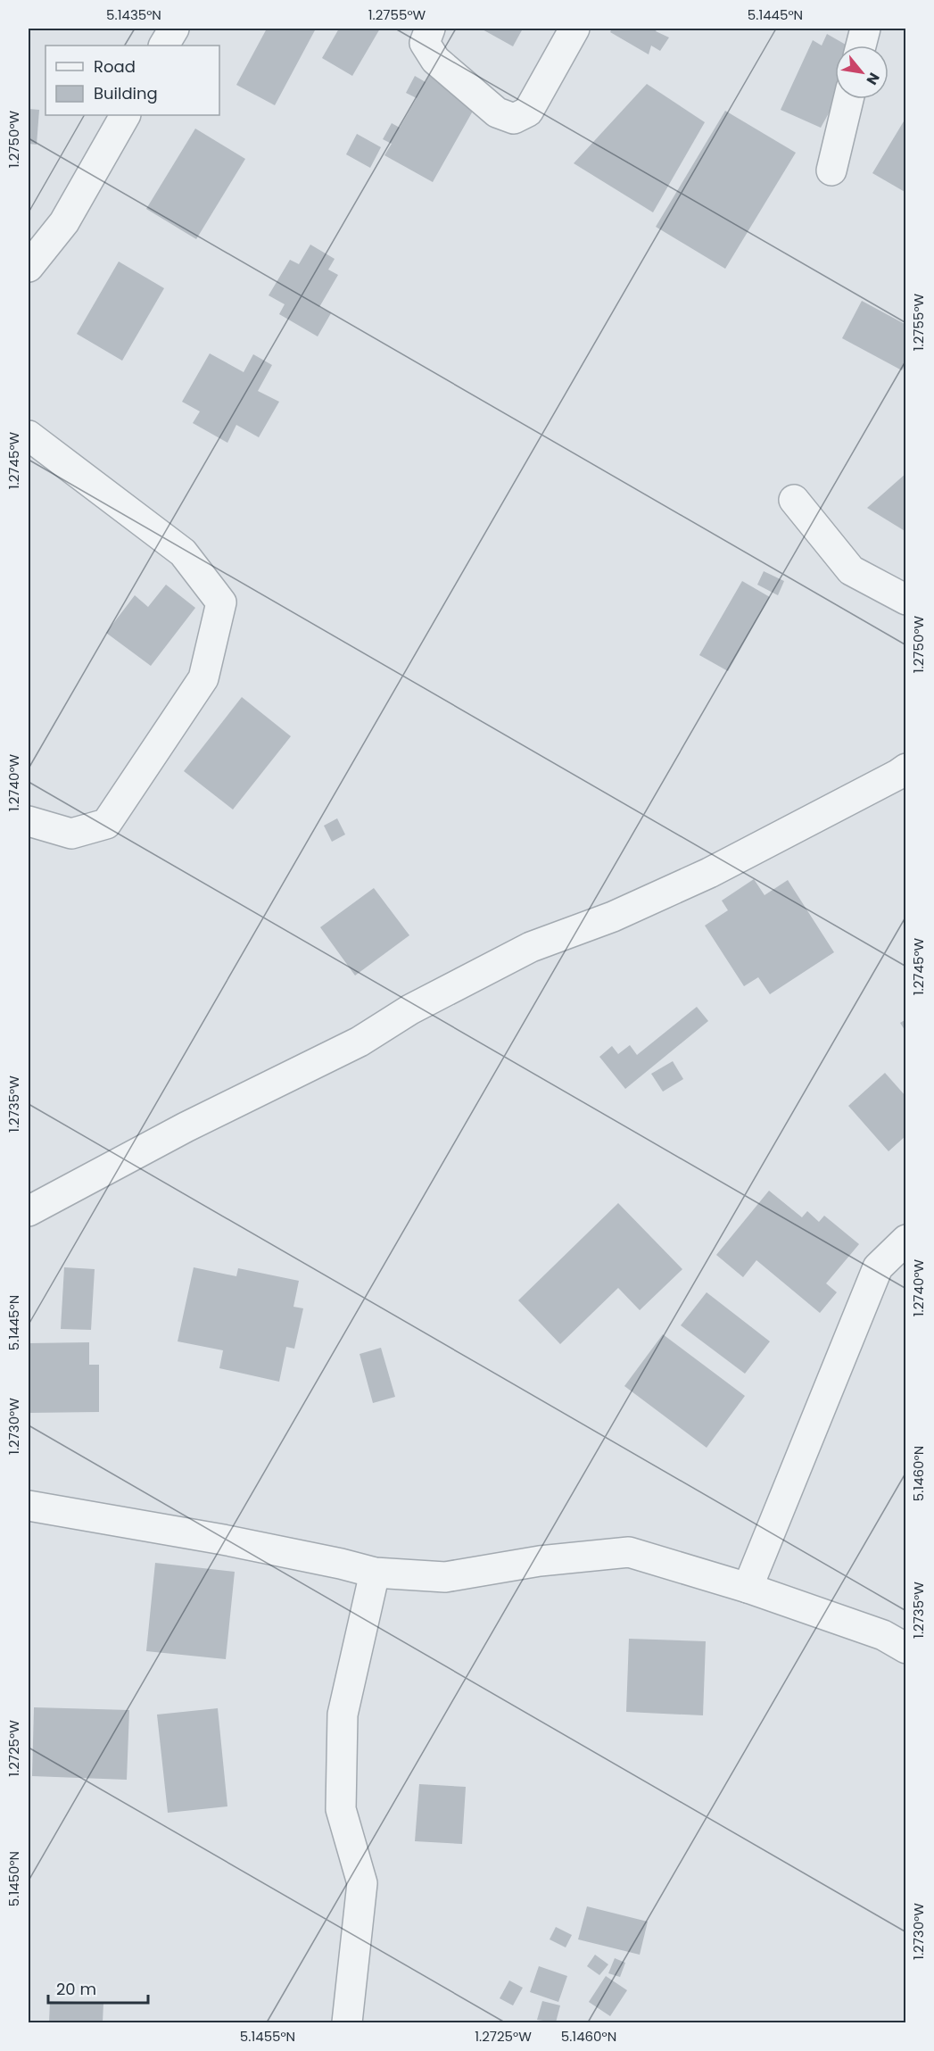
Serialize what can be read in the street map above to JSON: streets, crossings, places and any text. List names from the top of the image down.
{
  "legend": ["Road", "Building"],
  "scale_bar": "20 m",
  "north": "bottom right",
  "coordinates": [
    "5.1435°N",
    "1.2755°W",
    "5.1445°N",
    "1.2750°W",
    "1.2745°W",
    "1.2740°W",
    "1.2735°W",
    "1.2730°W",
    "5.1460°N",
    "1.2725°W",
    "5.1450°N",
    "5.1455°N"
  ]
}
